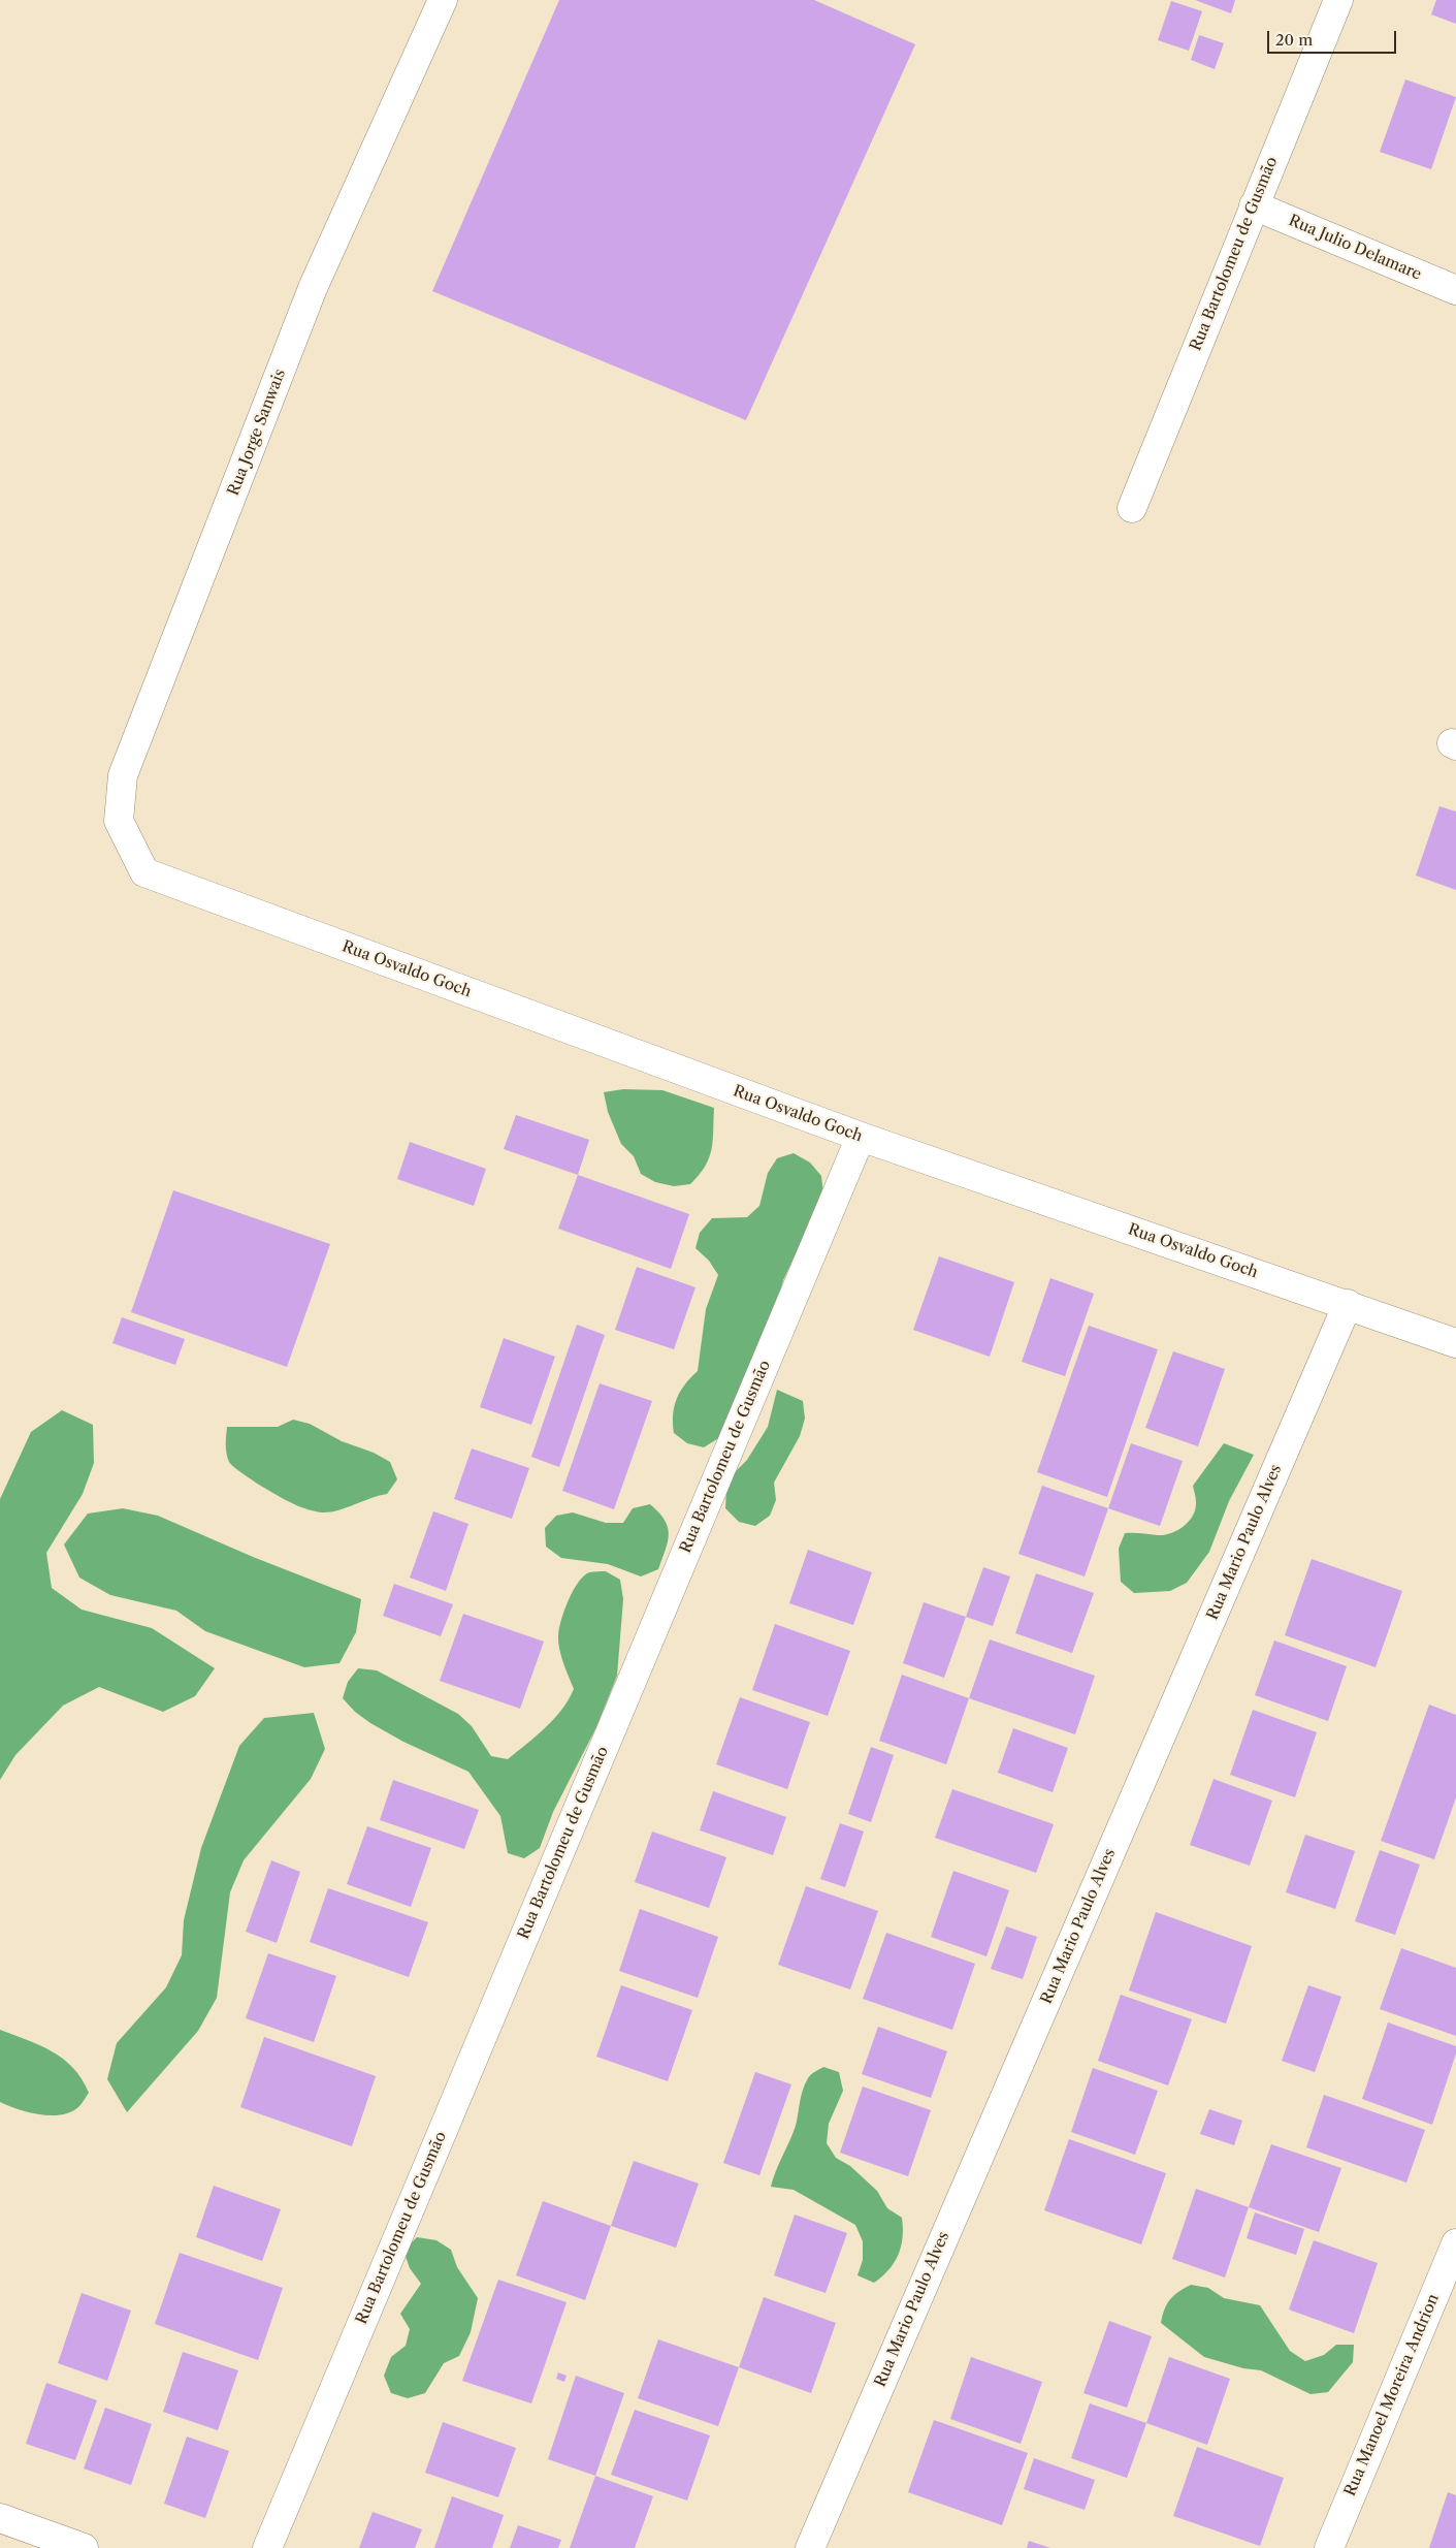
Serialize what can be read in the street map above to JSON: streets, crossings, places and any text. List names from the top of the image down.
{
  "streets": {
    "street": [
      "Rua Julio Delamare",
      "Rua Bartolomeu de Gusmão",
      "Rua Jorge Sanwais",
      "Rua Osvaldo Goch",
      "Rua Mario Paulo Alves",
      "Rua Manoel Moreira Andrion"
    ]
  },
  "crossings": [
    ["Rua Julio Delamare", "Rua Bartolomeu de Gusmão"],
    ["Rua Bartolomeu de Gusmão", "Rua Osvaldo Goch"],
    ["Rua Jorge Sanwais", "Rua Osvaldo Goch"],
    ["Rua Osvaldo Goch", "Rua Mario Paulo Alves"]
  ],
  "scale_bar": "20 m"
}
